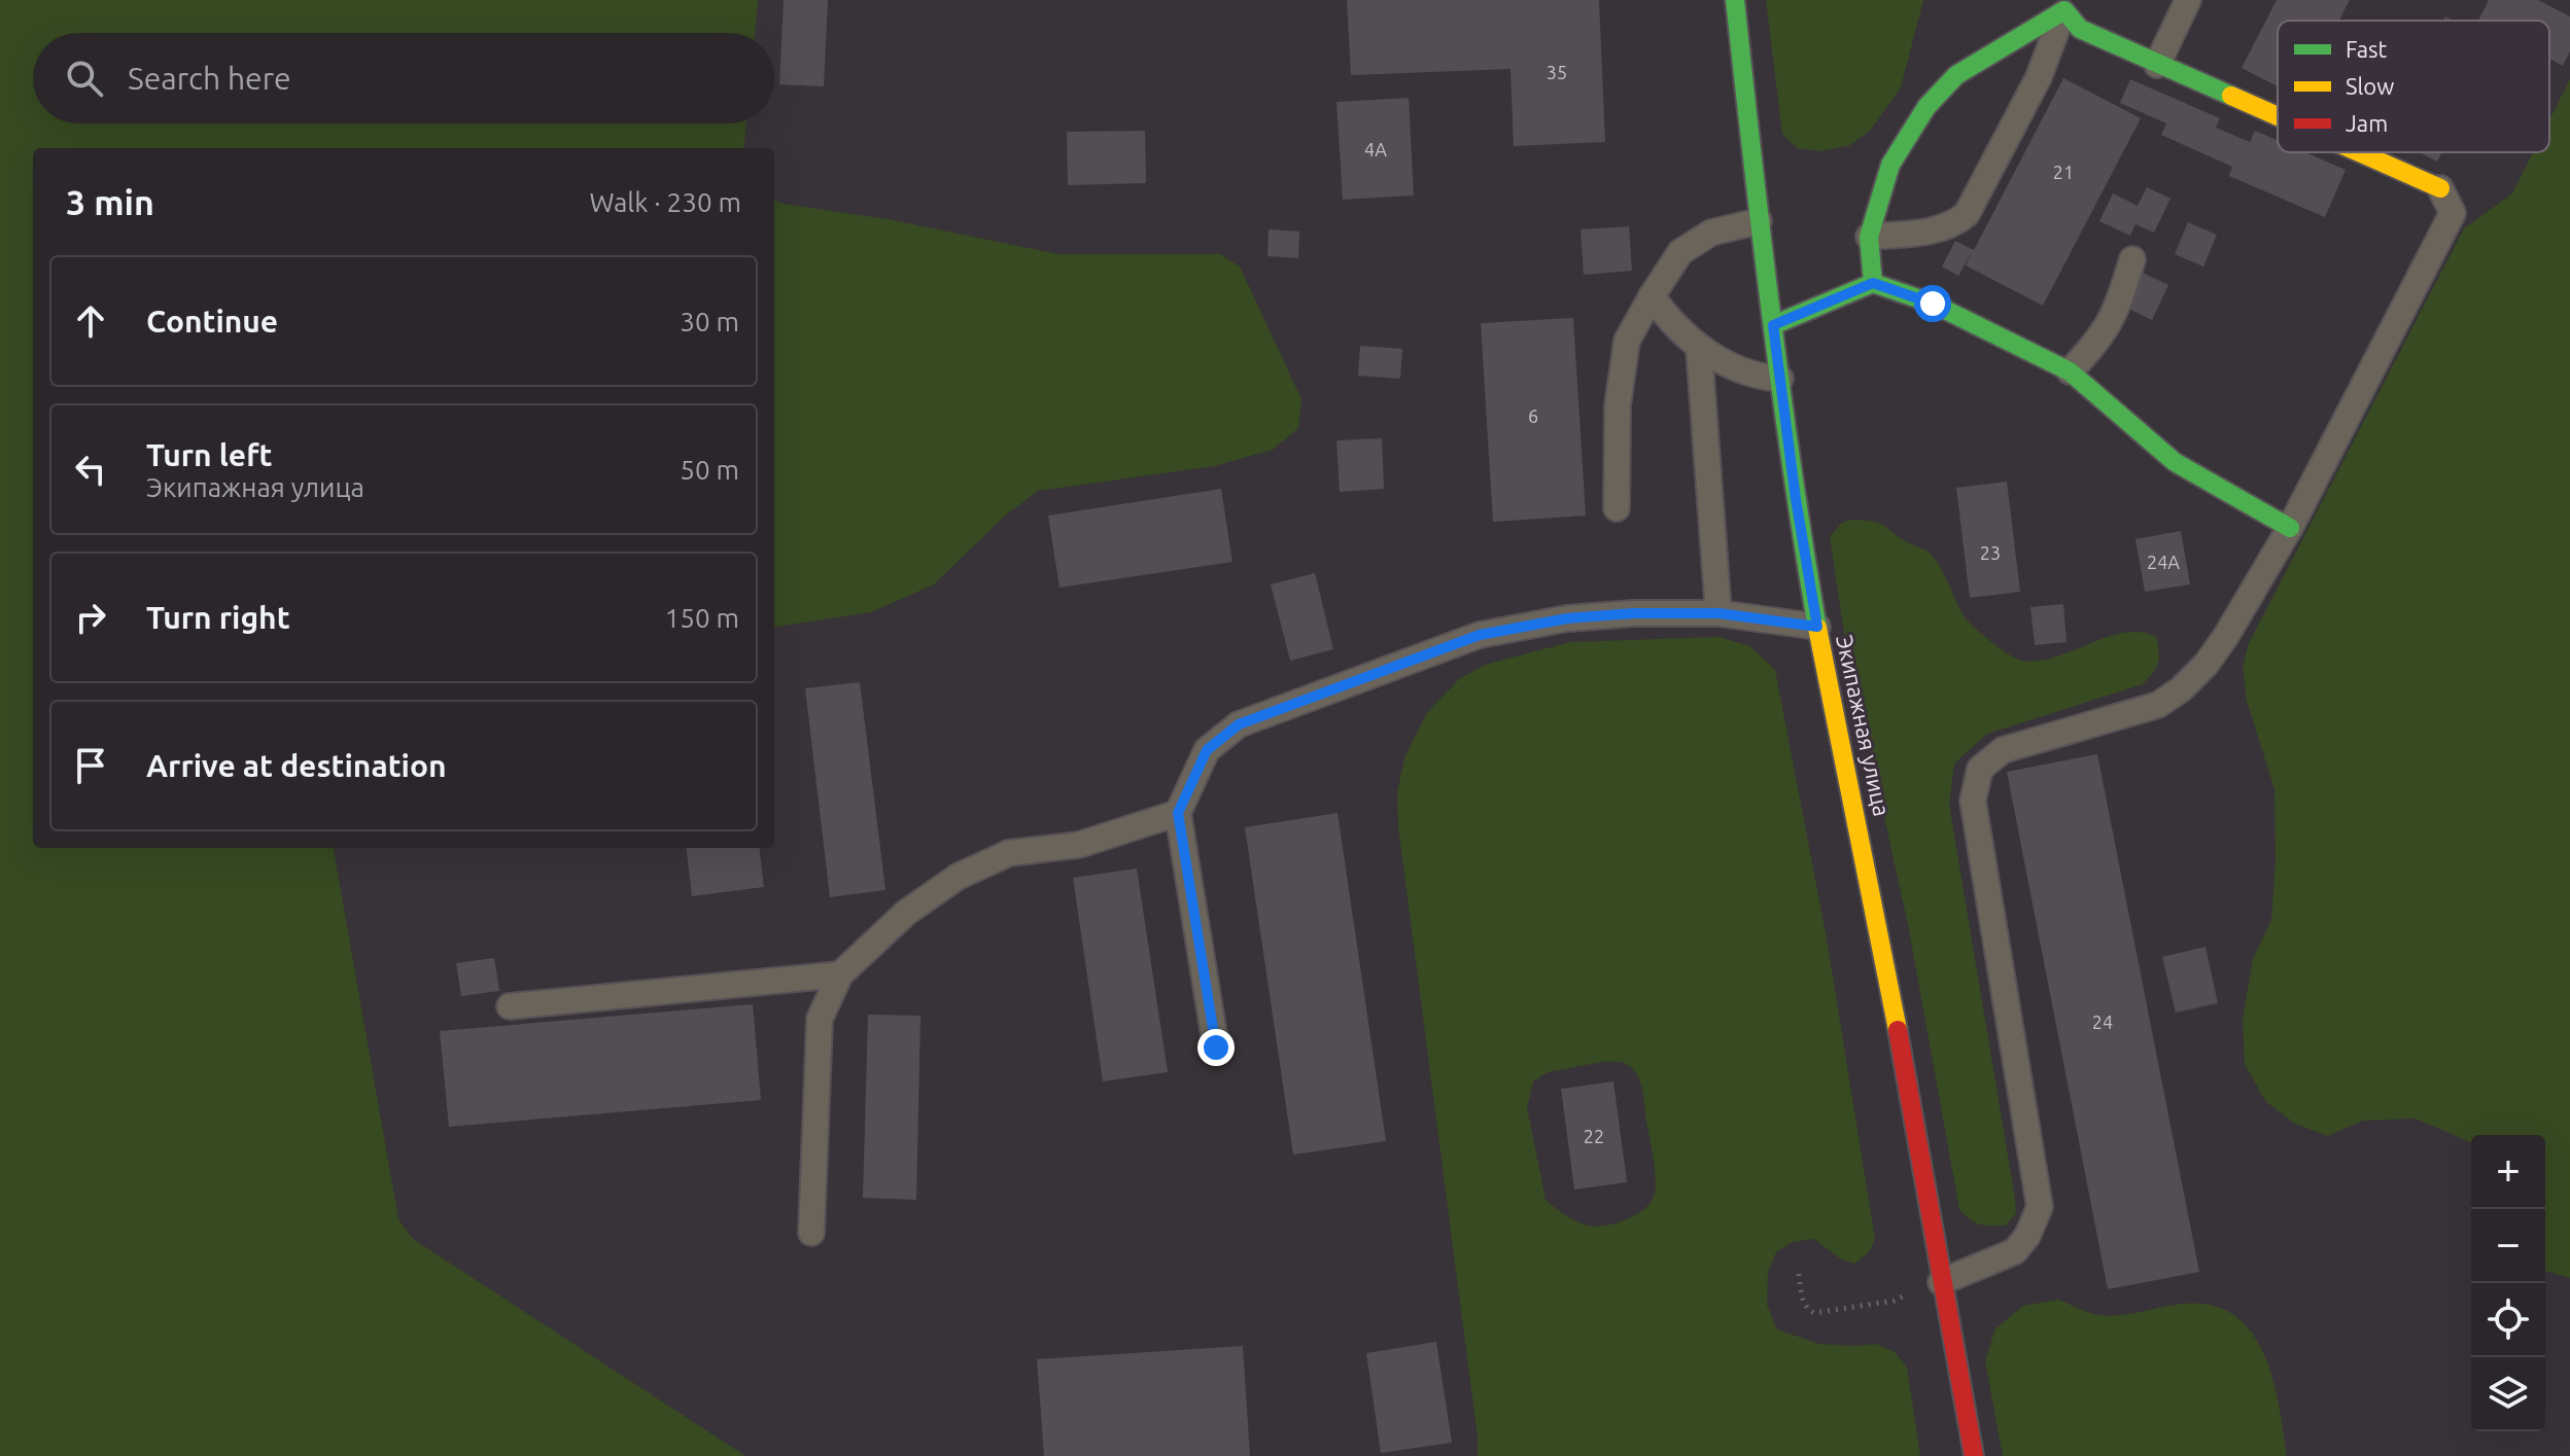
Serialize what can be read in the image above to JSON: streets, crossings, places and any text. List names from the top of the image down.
{
  "streets": {
    "main road": ["Экипажная улица"]
  },
  "house_numbers": [
    "35",
    "4А",
    "21",
    "6",
    "23",
    "24А",
    "24",
    "22"
  ],
  "legend": ["Fast", "Slow", "Jam"],
  "page": {
    "search": "Search here",
    "heading": ["3 min", "Walk · 230 m"],
    "list": [
      ["Continue", "30 m"],
      ["Turn left", "Экипажная улица", "50 m"],
      ["Turn right", "150 m"],
      "Arrive at destination"
    ],
    "map_buttons": ["+", "−"]
  }
}
